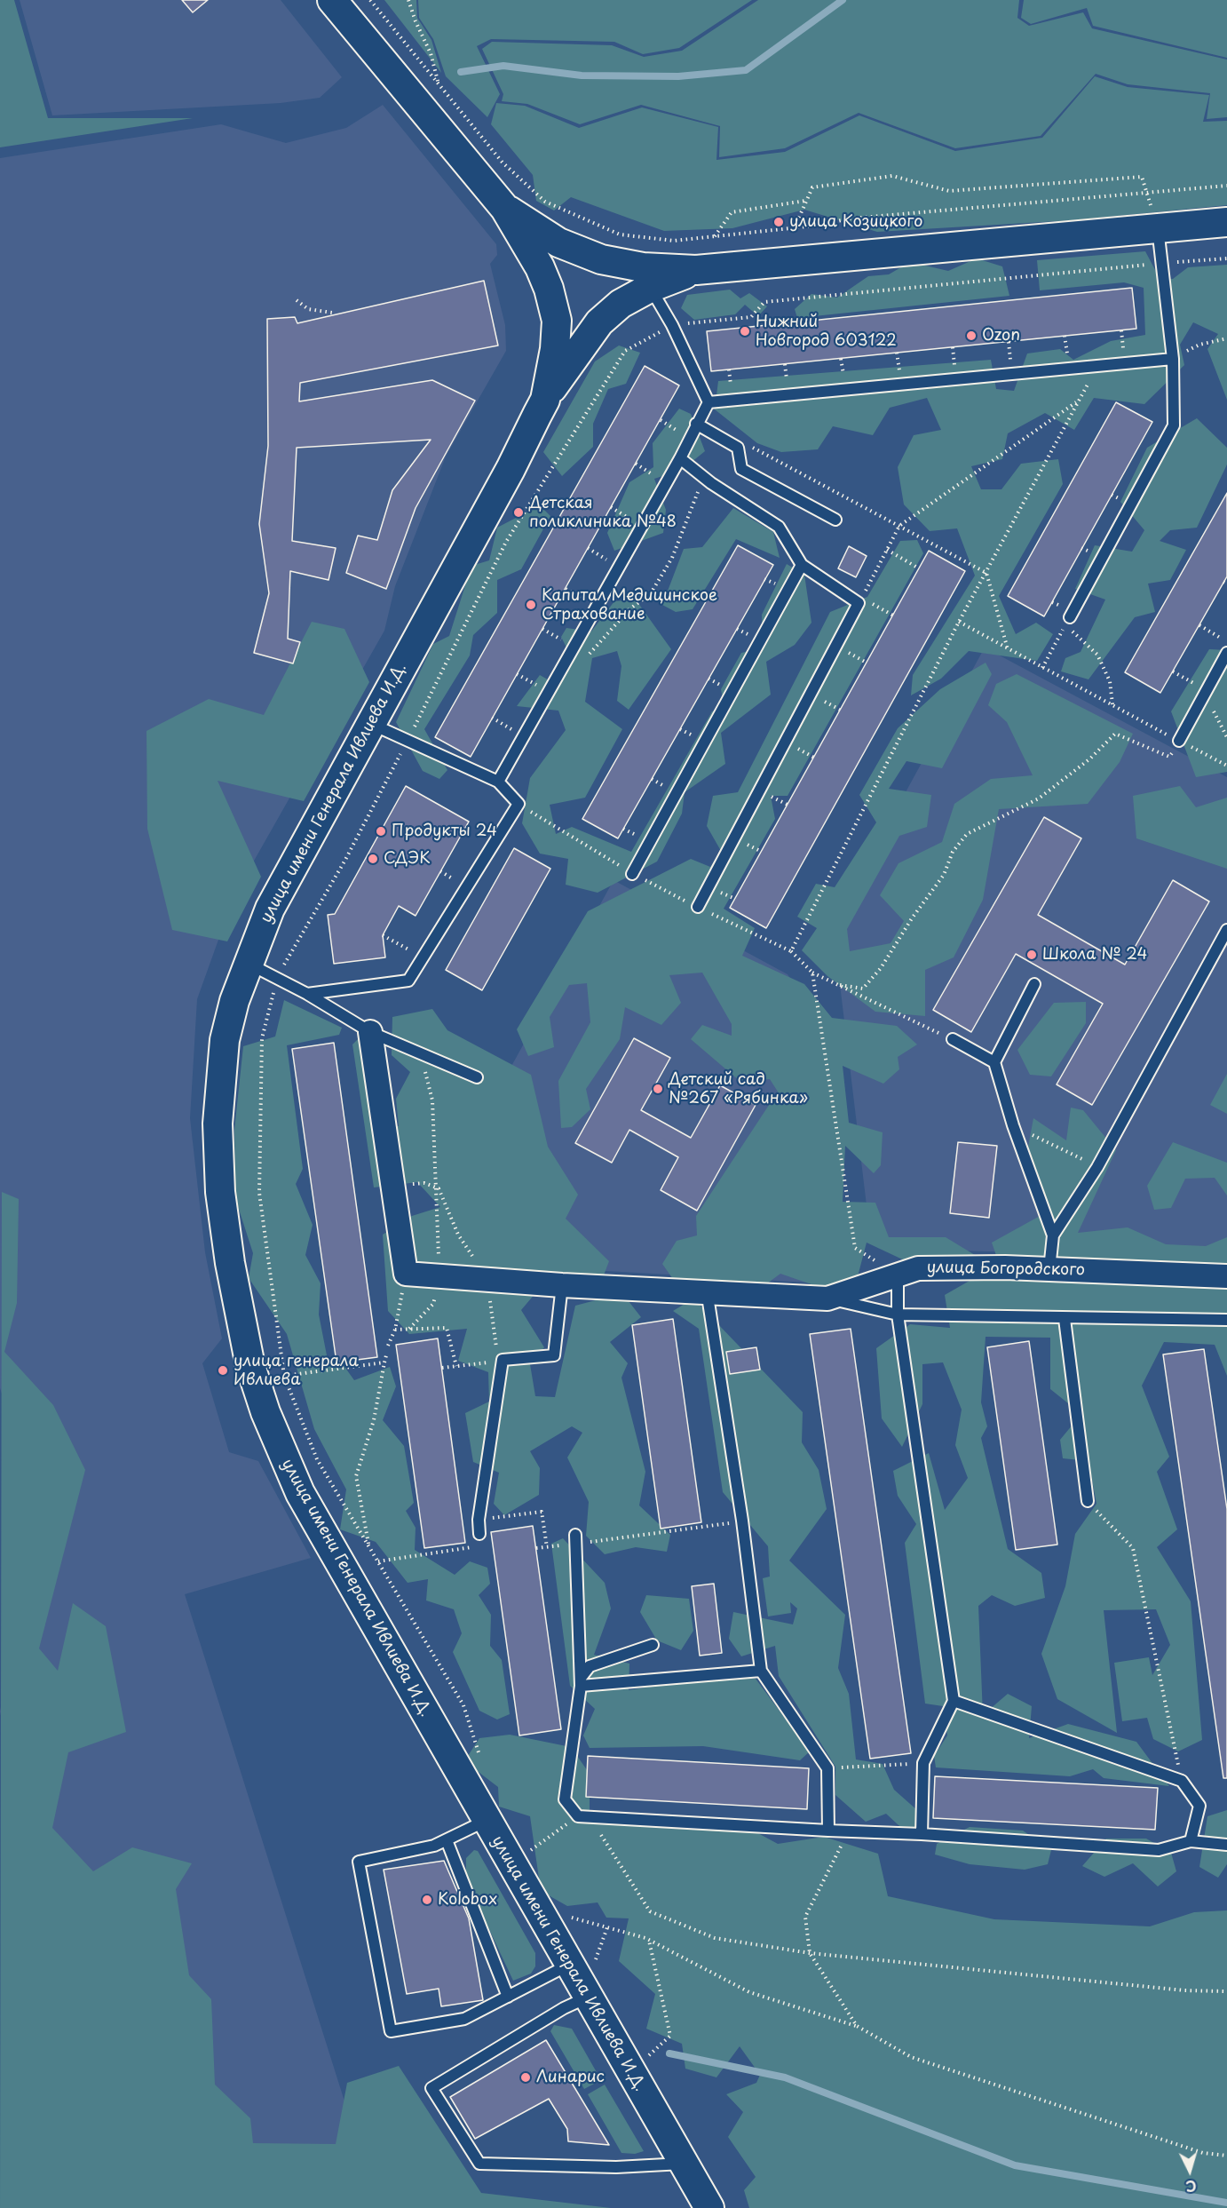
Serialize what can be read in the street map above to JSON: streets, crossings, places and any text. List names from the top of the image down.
{
  "streets": {
    "street": ["улица имени Генерала Ивлиева И.Д.", "улица Богородского"]
  },
  "places": [
    "улица Козицкого",
    "Нижний Новгород 603122",
    "Ozon",
    "Детская поликлиника №48",
    "Капитал Медицинское Страхование",
    "Продукты 24",
    "СДЭК",
    "Школа № 24",
    "Детский сад №267 «Рябинка»",
    "улица генерала Ивлиева",
    "Kolobox",
    "Линарис"
  ],
  "north": "bottom"
}
